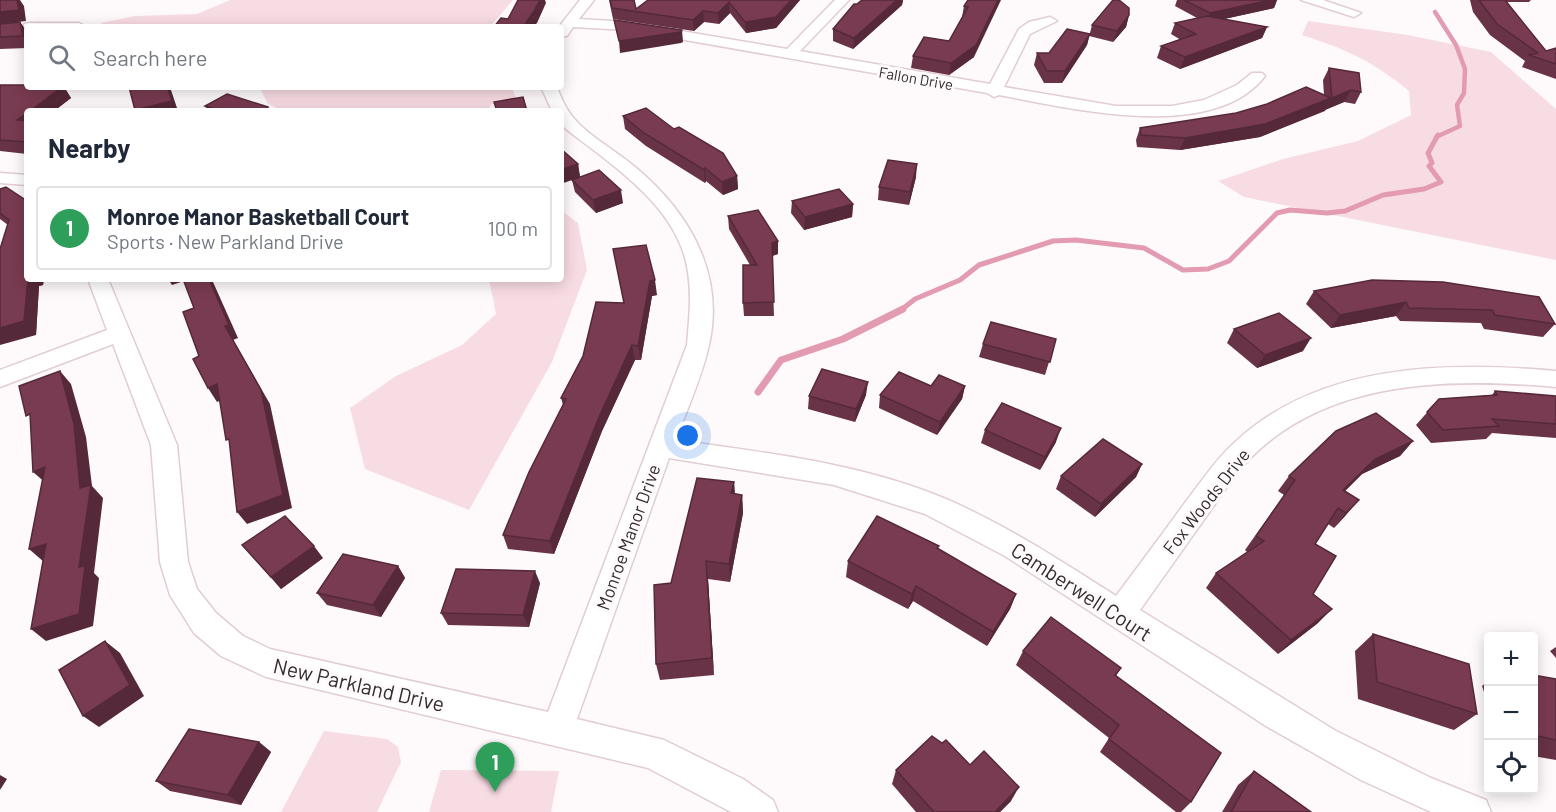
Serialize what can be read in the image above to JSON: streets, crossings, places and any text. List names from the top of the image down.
{
  "streets": {
    "street": [
      "Fallon Drive",
      "Fox Woods Drive",
      "Monroe Manor Drive",
      "Camberwell Court",
      "New Parkland Drive"
    ]
  },
  "crossings": [
    ["Fox Woods Drive", "Camberwell Court"],
    ["Monroe Manor Drive", "Camberwell Court"],
    ["Monroe Manor Drive", "New Parkland Drive"]
  ],
  "page": {
    "search": "Search here",
    "heading": "Nearby",
    "list": [
      {
        "mark": "1",
        "name": "Monroe Manor Basketball Court",
        "note": "Sports · New Parkland Drive",
        "value": "100 m"
      }
    ],
    "map_buttons": ["+", "−"],
    "pins": "1"
  }
}
